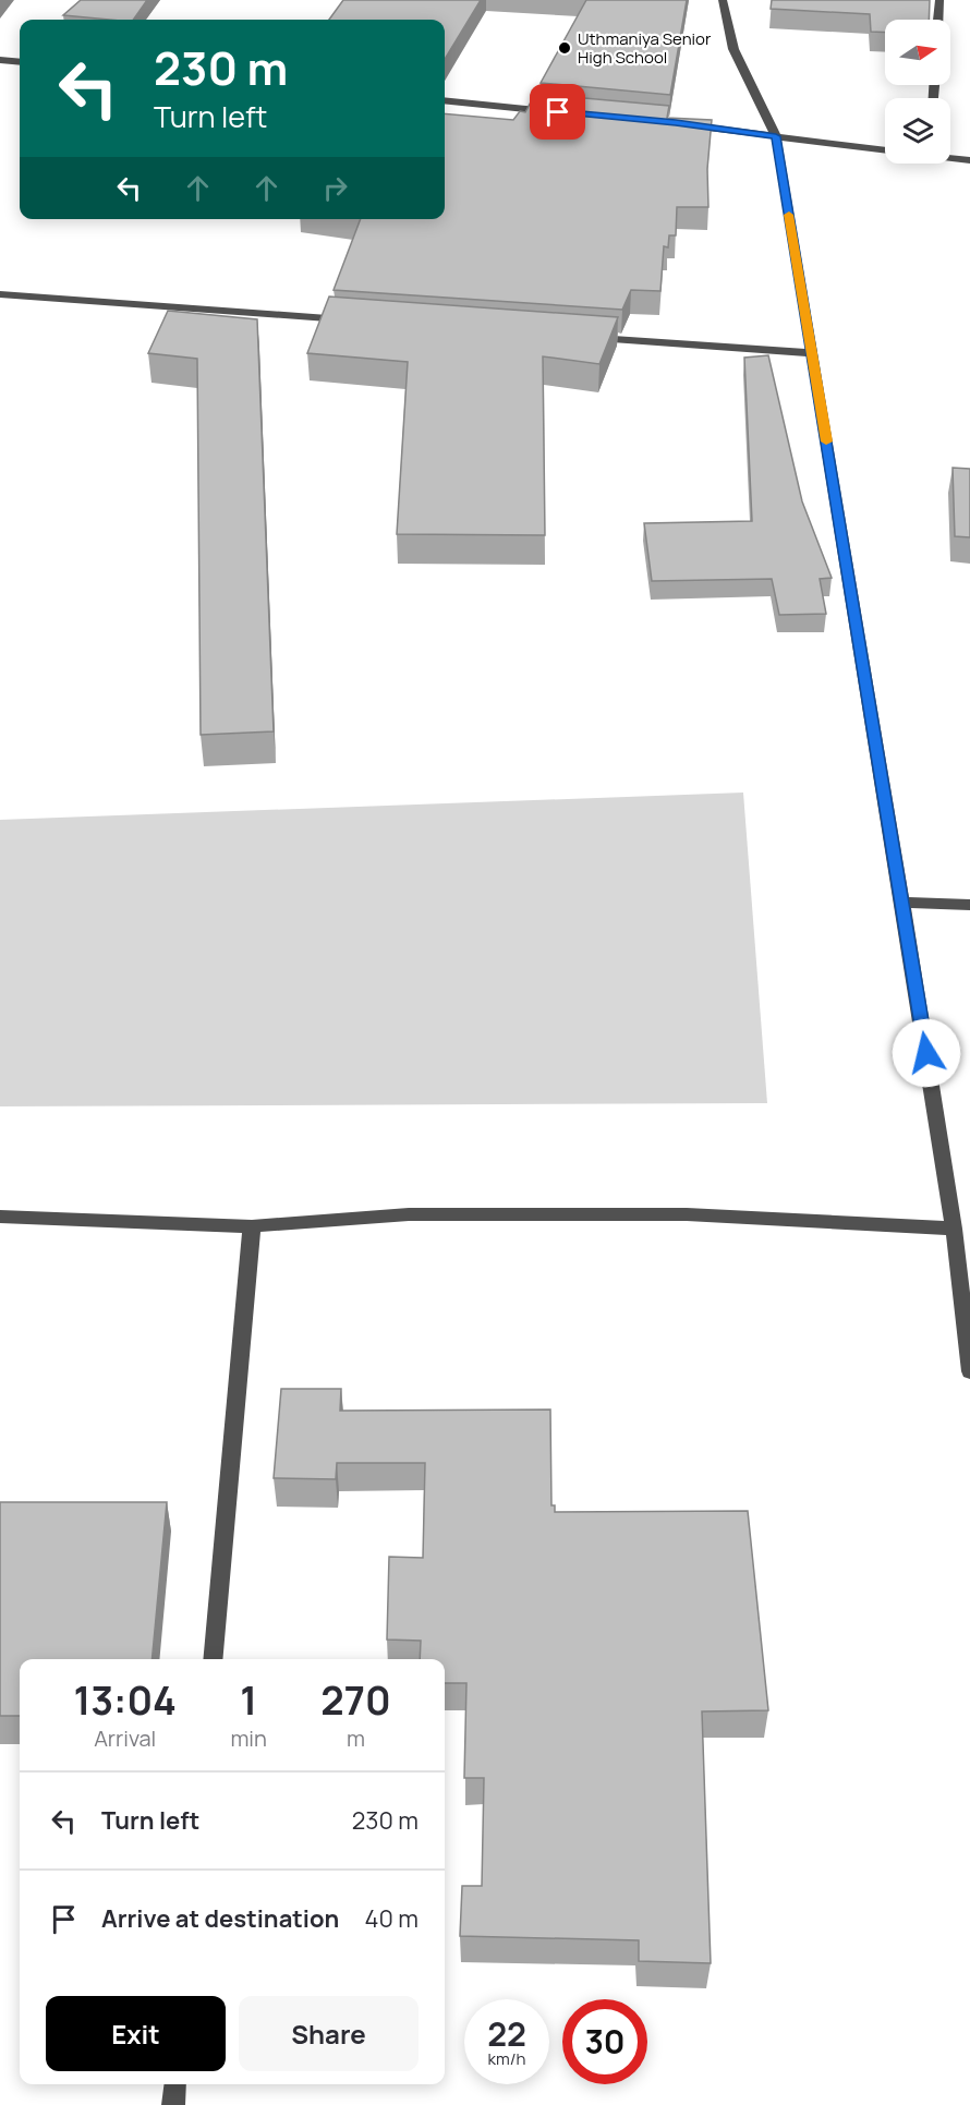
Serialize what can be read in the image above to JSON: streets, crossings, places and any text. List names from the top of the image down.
{
  "places": ["Uthmaniya Senior High School"],
  "north": "right",
  "page": {
    "turn": ["230 m", "Turn left"],
    "eta": [
      "13:04",
      "Arrival",
      "1",
      "min",
      "270",
      "m"
    ],
    "list": [
      {
        "name": "Turn left",
        "value": "230 m"
      },
      {
        "name": "Arrive at destination",
        "value": "40 m"
      }
    ],
    "buttons": ["Exit", "Share"],
    "speed": "22 km/h",
    "limit": "30"
  }
}
